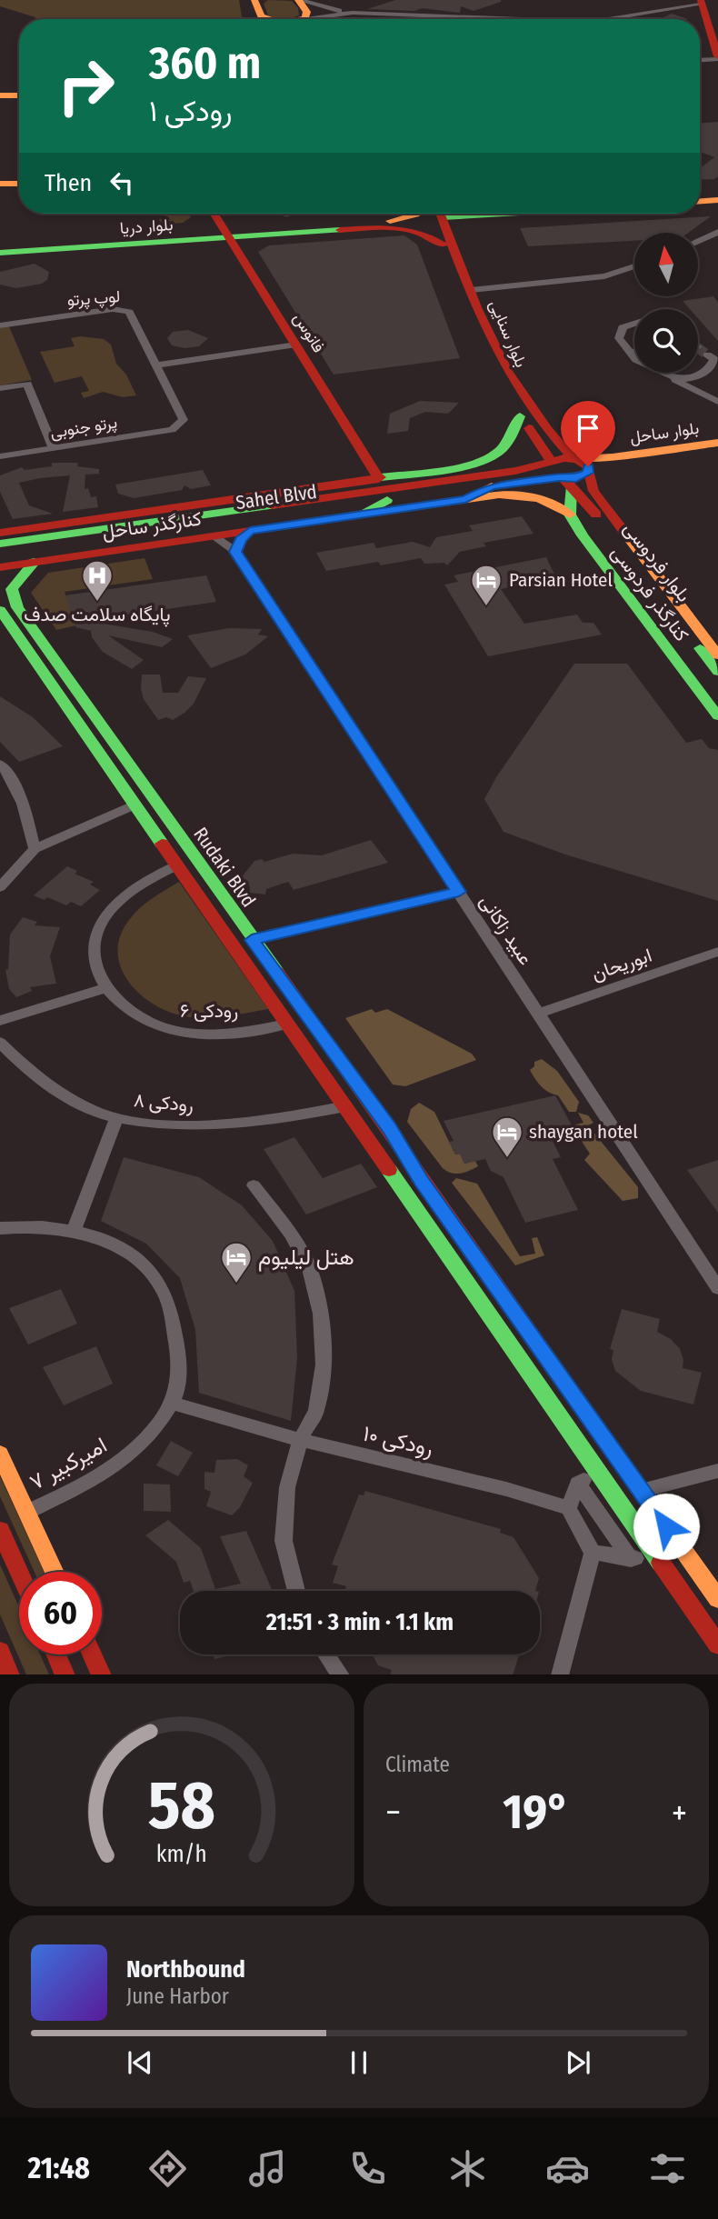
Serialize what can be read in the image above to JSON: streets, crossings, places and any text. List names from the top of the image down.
{
  "streets": {
    "main road": [
      "بلوار دریا",
      "فانوس",
      "بلوار سنایی",
      "بلوار ساحل",
      "Sahel Blvd",
      "کنارگذر ساحل",
      "بلوار فردوسی",
      "کنارگذر فردوسی",
      "Rudaki Blvd"
    ],
    "street": [
      "لوپ پرتو",
      "پرتو جنوبی",
      "عبید زاکانی",
      "ابوریحان",
      "رودکی ۶",
      "رودکی ۸",
      "رودکی ۱۰",
      "امیرکبیر ۷"
    ]
  },
  "crossings": [
    ["بلوار دریا", "فانوس"],
    ["بلوار دریا", "بلوار سنایی"],
    ["لوپ پرتو", "پرتو جنوبی"],
    ["فانوس", "کنارگذر ساحل"],
    ["بلوار سنایی", "بلوار ساحل"],
    ["بلوار سنایی", "Sahel Blvd"],
    ["بلوار سنایی", "کنارگذر ساحل"],
    ["بلوار سنایی", "بلوار فردوسی"],
    ["بلوار ساحل", "Sahel Blvd"],
    ["بلوار ساحل", "بلوار فردوسی"],
    ["Sahel Blvd", "بلوار فردوسی"],
    ["کنارگذر ساحل", "کنارگذر فردوسی"],
    ["کنارگذر ساحل", "Rudaki Blvd"],
    ["کنارگذر ساحل", "عبید زاکانی"],
    ["Rudaki Blvd", "رودکی ۶"],
    ["Rudaki Blvd", "رودکی ۸"],
    ["عبید زاکانی", "ابوریحان"],
    ["رودکی ۱۰", "امیرکبیر ۷"]
  ],
  "places": {
    "hospital": ["پایگاه سلامت صدف"],
    "hotel": ["Parsian Hotel", "shaygan hotel", "هتل لیلیوم"]
  },
  "north": "top",
  "page": {
    "turn": ["360 m", "رودکی ۱"],
    "then": "Then",
    "limit": "60",
    "trip": "21:51 · 3 min · 1.1 km",
    "tile": "Climate",
    "heat": ["−", "19°", "+"],
    "song": ["Northbound", "June Harbor"],
    "tabs": "21:48",
    "gauge": ["58", "km/h"]
  }
}
